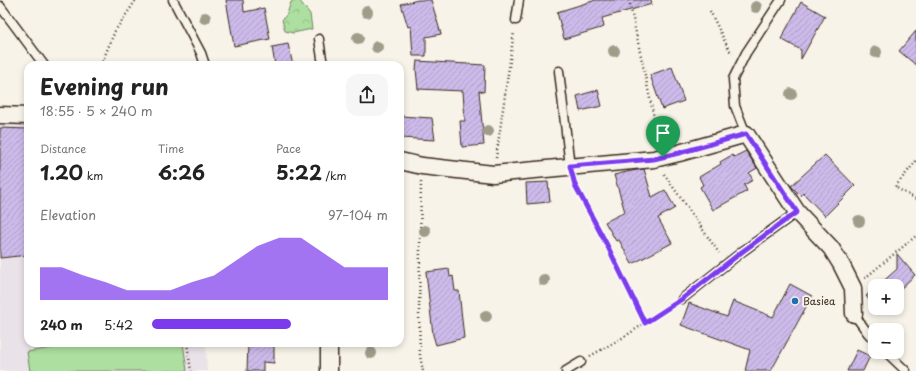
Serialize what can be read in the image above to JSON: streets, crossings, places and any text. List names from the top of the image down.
{
  "places": ["Basiea"],
  "page": {
    "heading": ["Evening run", "18:55 · 5 × 240 m"],
    "stats": [
      ["Distance", "1.20 km"],
      ["Time", "6:26"],
      ["Pace", "5:22 /km"]
    ],
    "chart": ["Elevation", "97–104 m"],
    "map_buttons": ["+", "−"],
    "list": [
      {
        "name": "240 m",
        "note": "5:42"
      }
    ]
  }
}
